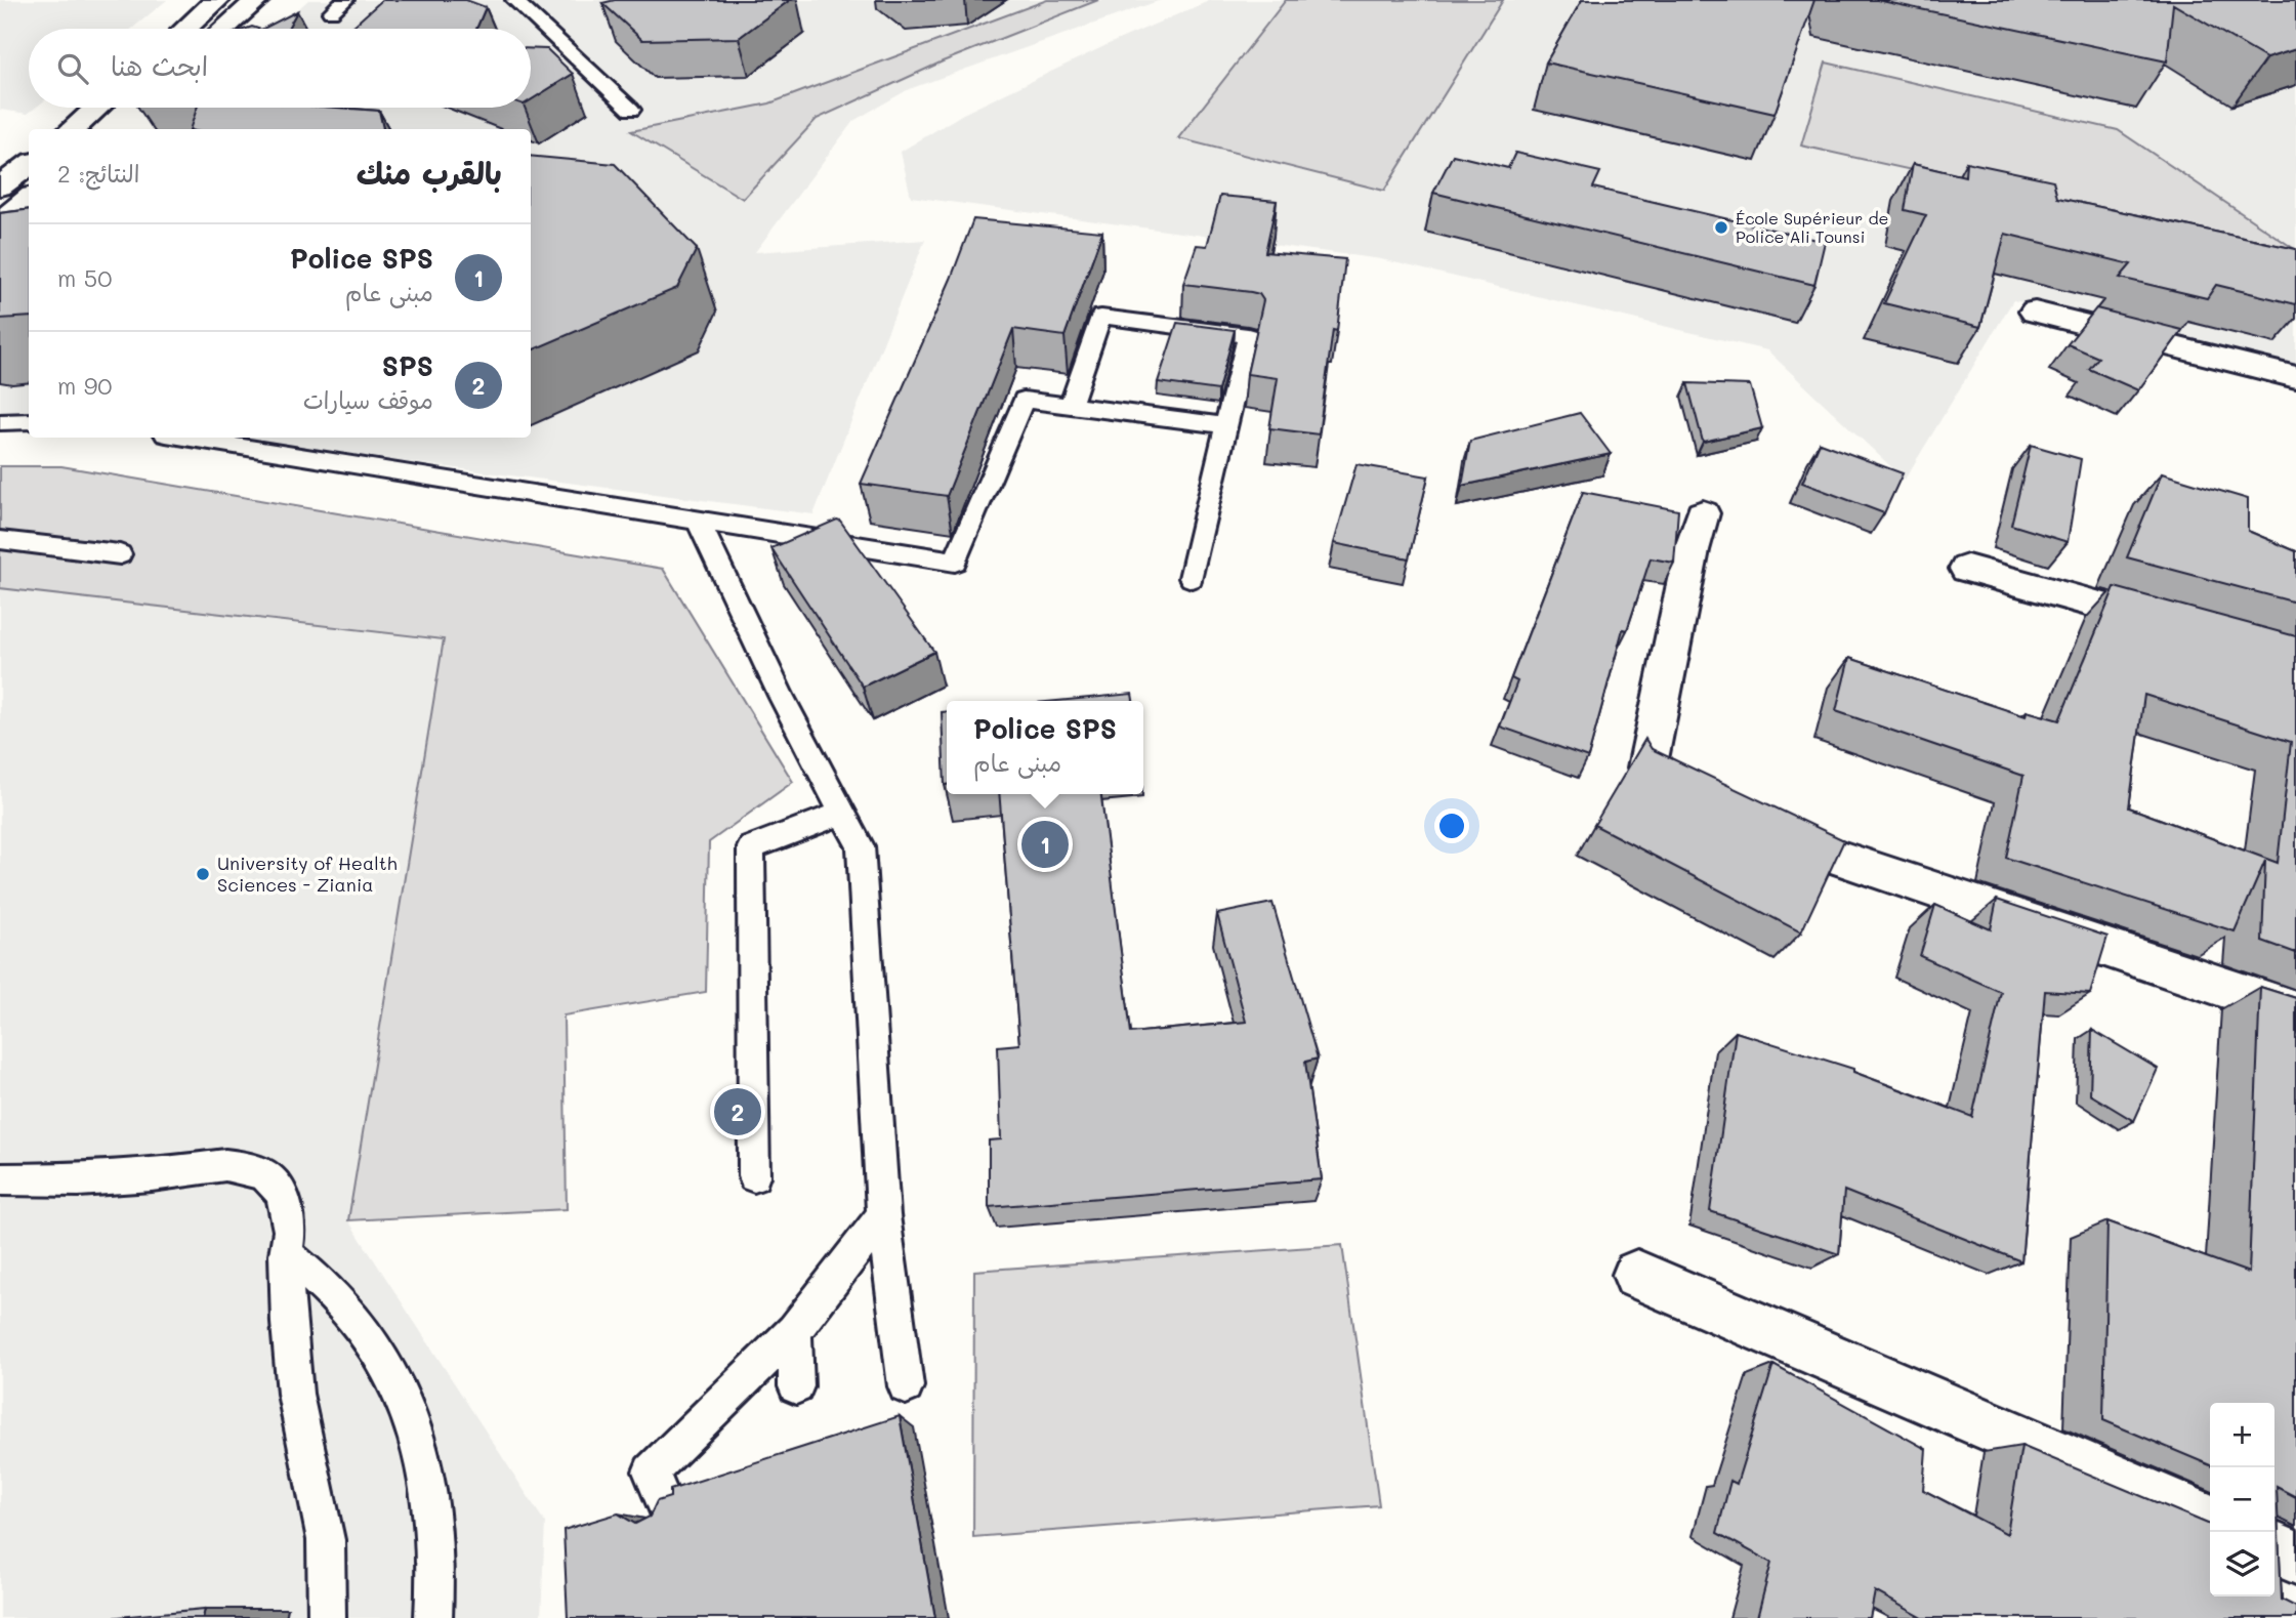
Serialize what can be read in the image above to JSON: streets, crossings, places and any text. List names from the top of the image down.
{
  "places": ["École Supérieur de Police Ali Tounsi", "University of Health Sciences - Ziania"],
  "page": {
    "search": "ابحث هنا",
    "heading": ["بالقرب منك", "النتائج: 2"],
    "list": [
      {
        "mark": "1",
        "name": "Police SPS",
        "note": "مبنى عام",
        "value": "50 m"
      },
      {
        "mark": "2",
        "name": "SPS",
        "note": "موقف سيارات",
        "value": "90 m"
      }
    ],
    "popup": ["Police SPS", "مبنى عام"],
    "pins": ["1", "2"],
    "map_buttons": ["+", "−"]
  }
}
